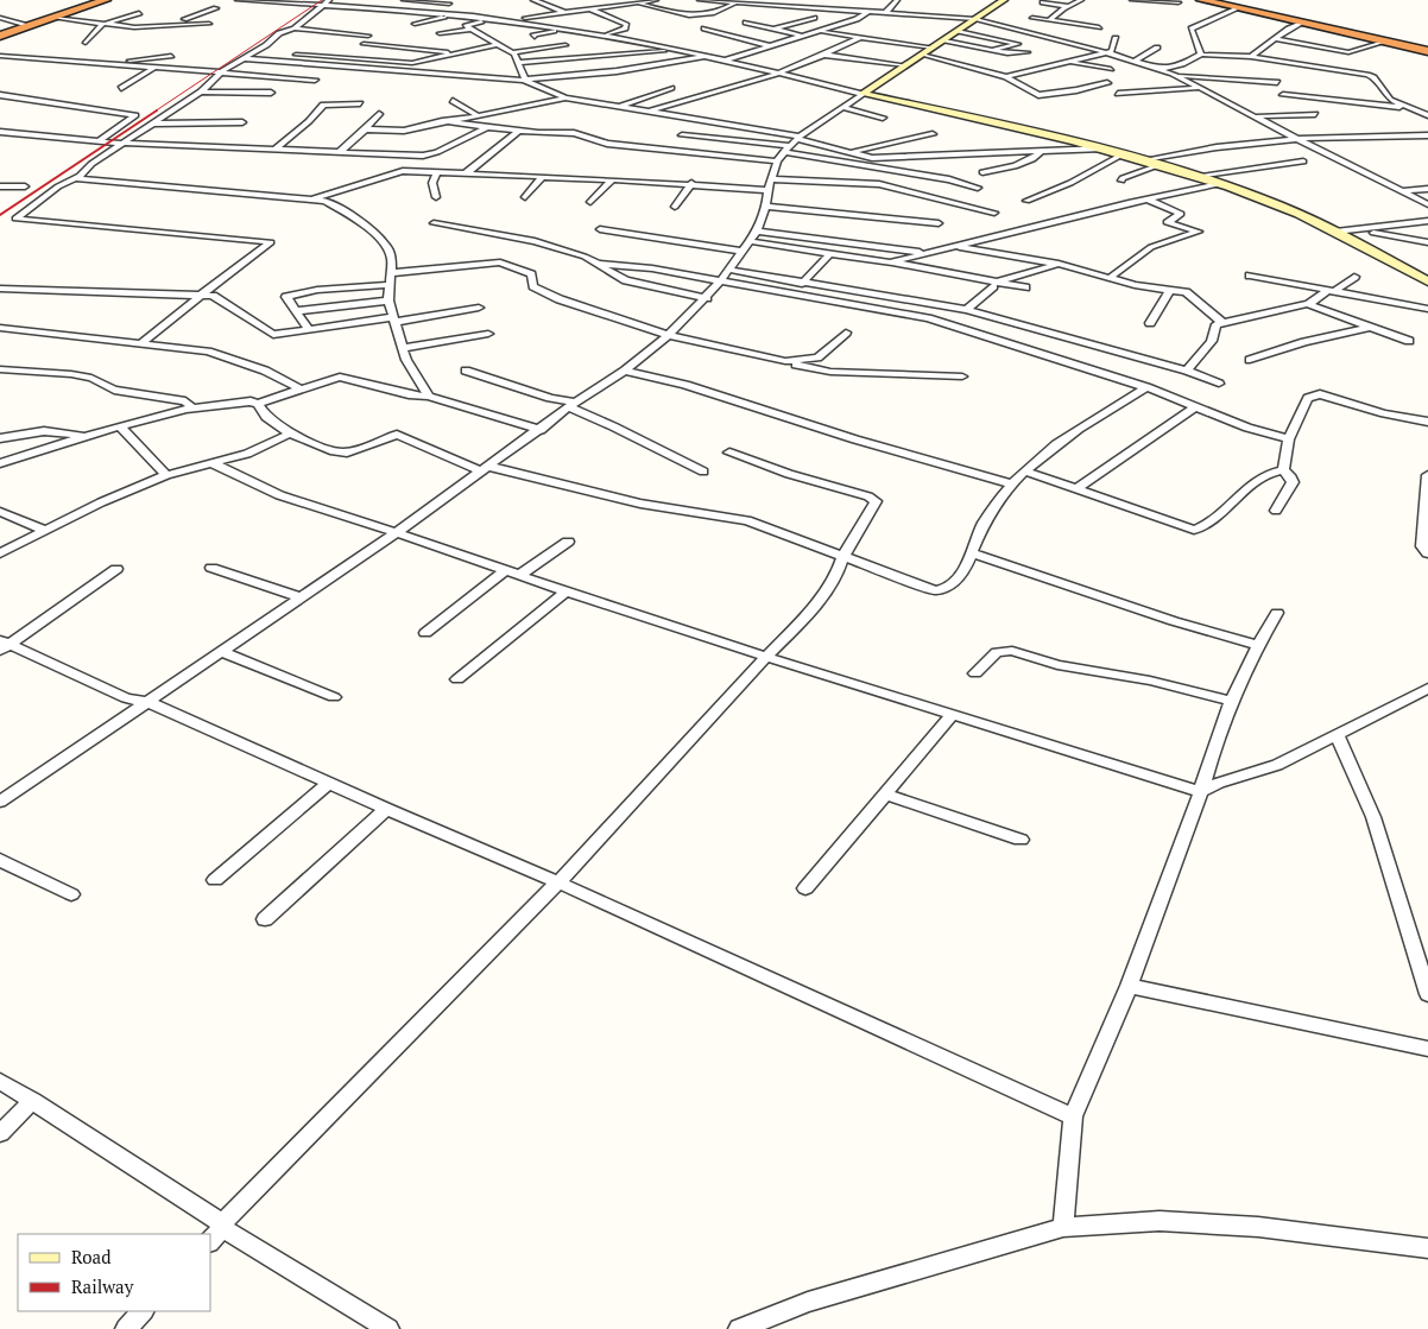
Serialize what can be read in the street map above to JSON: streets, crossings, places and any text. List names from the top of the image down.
{
  "legend": ["Road", "Railway"]
}
